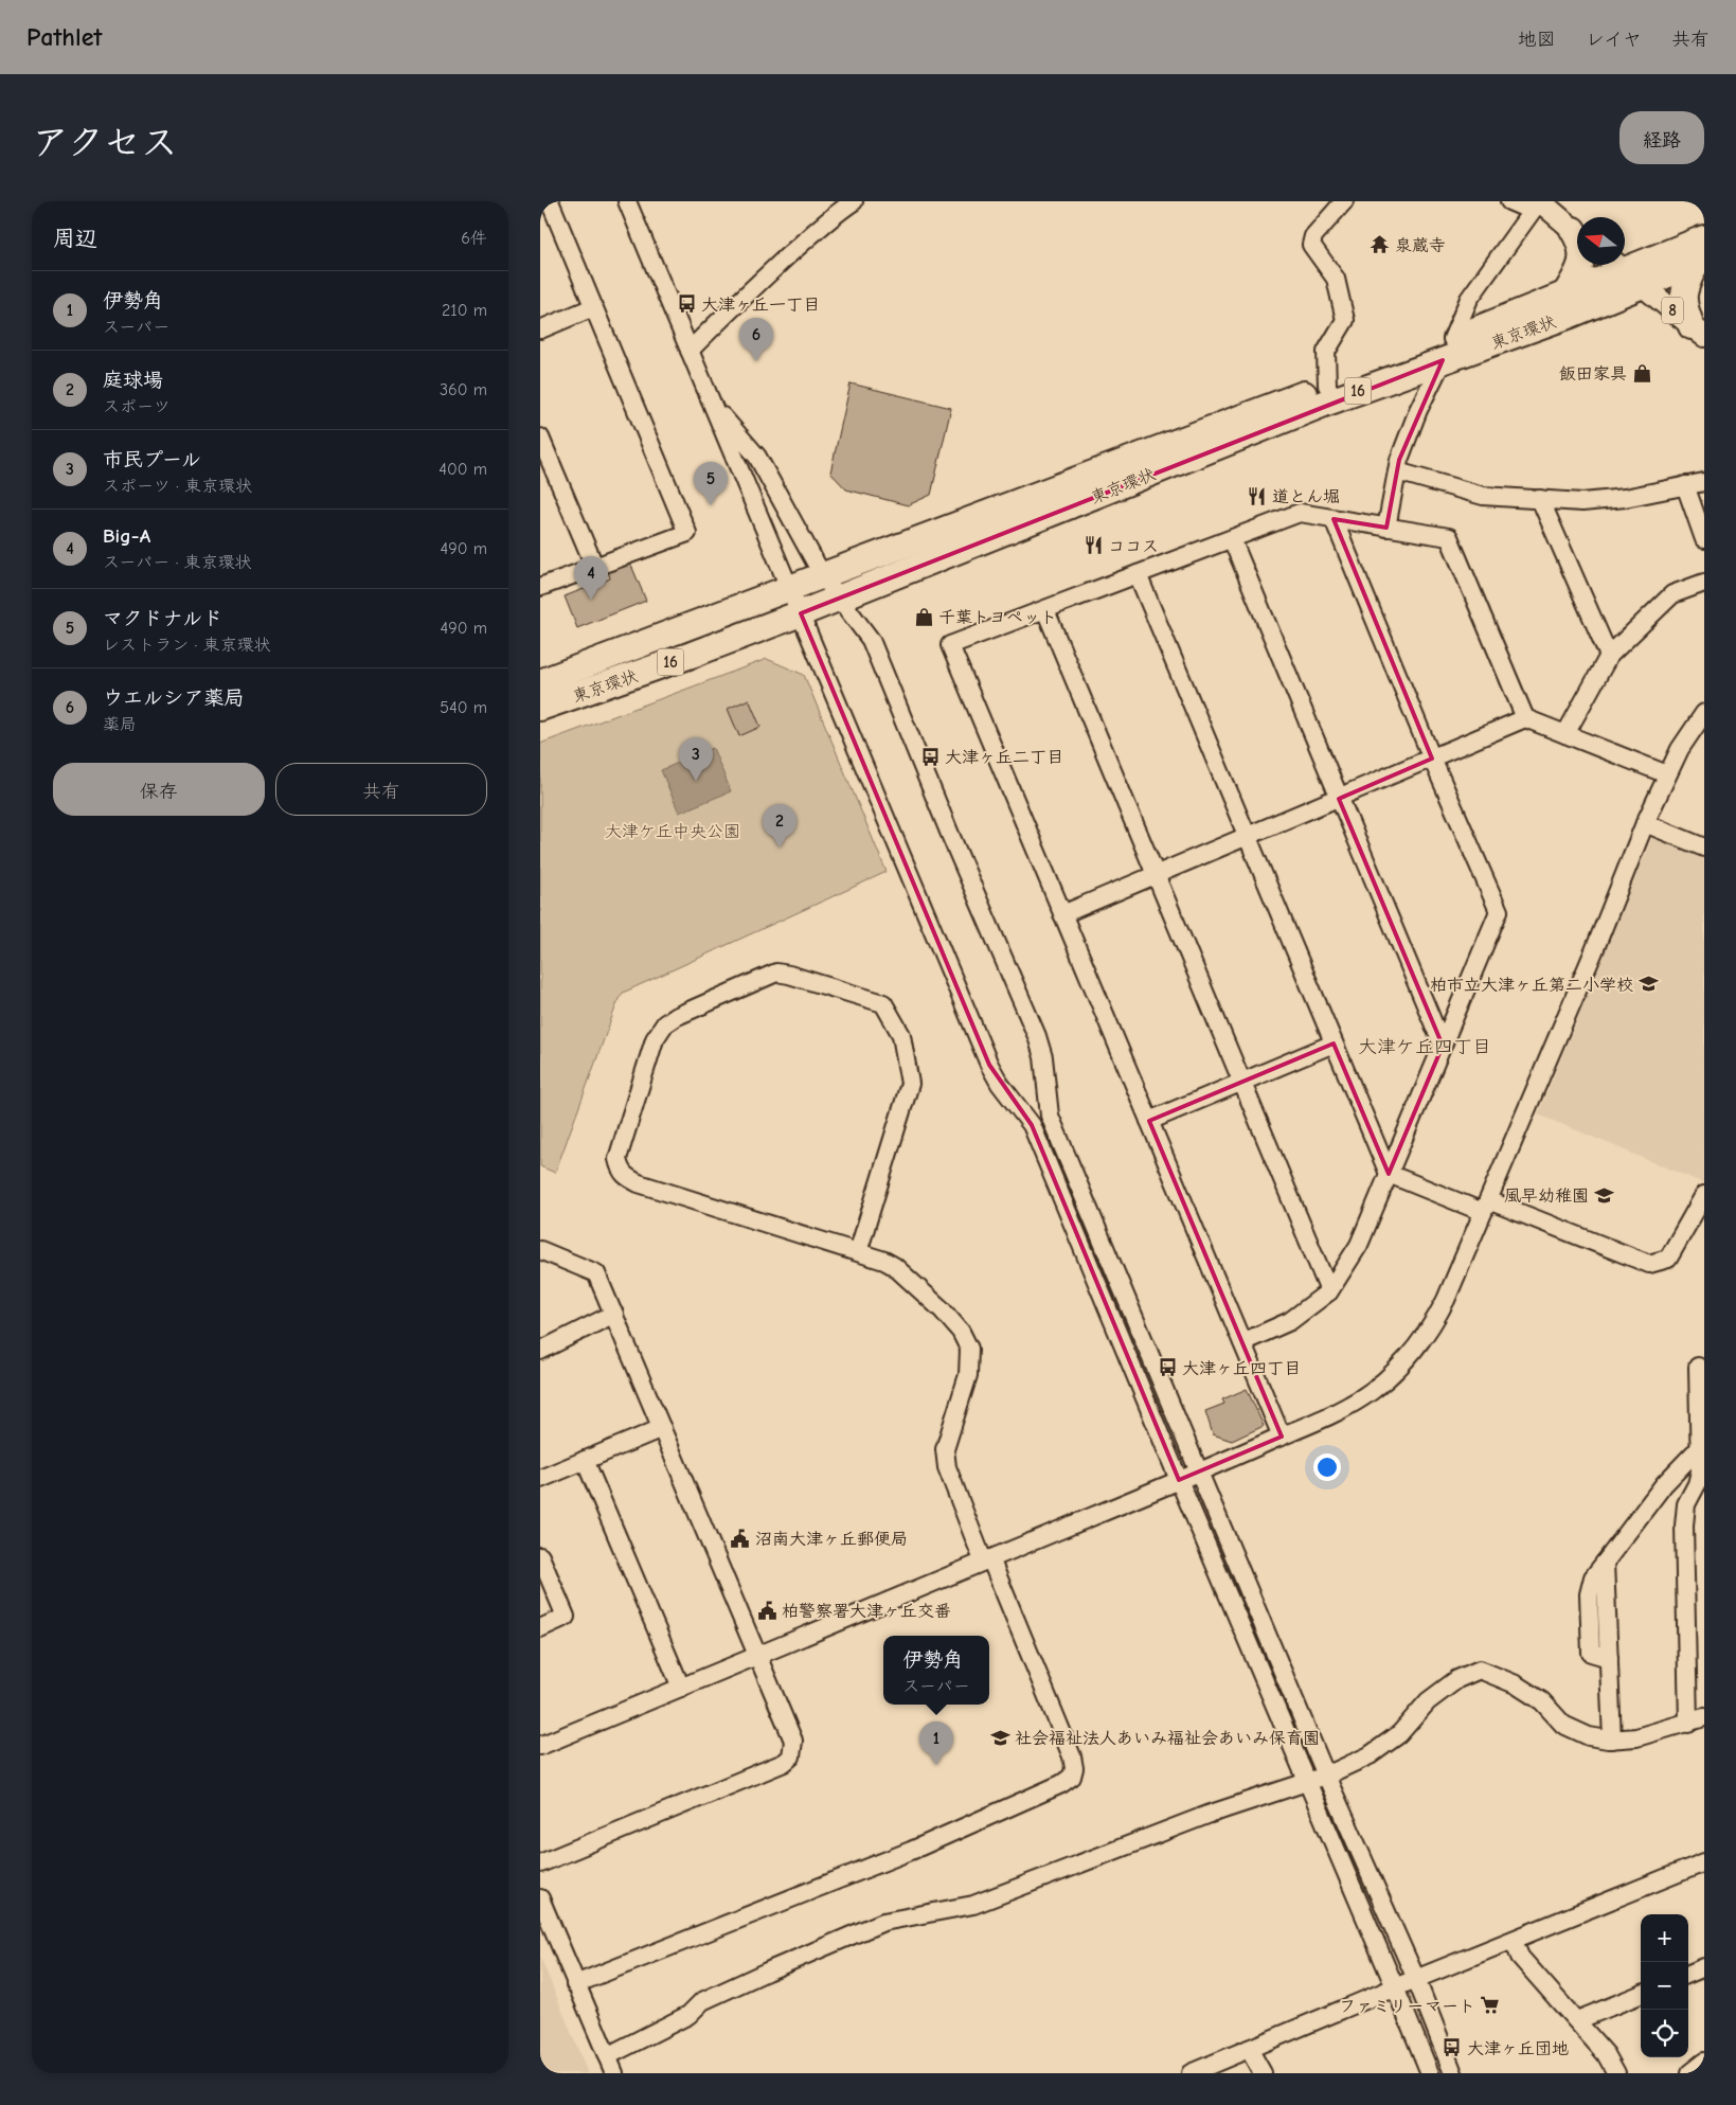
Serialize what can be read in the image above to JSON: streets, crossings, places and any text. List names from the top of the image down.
{
  "streets": {
    "highway": ["東京環状", "16"],
    "main road": ["8"]
  },
  "crossings": [
    ["8", "東京環状"]
  ],
  "districts": ["大津ケ丘四丁目"],
  "parks": ["大津ケ丘中央公園"],
  "places": {
    "temple": ["泉蔵寺"],
    "bus stop": [
      "大津ヶ丘一丁目",
      "大津ヶ丘二丁目",
      "大津ヶ丘四丁目",
      "大津ヶ丘団地"
    ],
    "shop": ["飯田家具", "千葉トヨペット"],
    "restaurant": ["道とん堀", "ココス"],
    "school or university": ["柏市立大津ヶ丘第二小学校", "風早幼稚園", "社会福祉法人あいみ福祉会あいみ保育園"],
    "public building": ["沼南大津ヶ丘郵便局", "柏警察署大津ヶ丘交番"],
    "supermarket": ["ファミリーマート"]
  },
  "north": "left",
  "page": {
    "header": "Pathlet",
    "nav": ["地図", "レイヤ", "共有"],
    "title": "アクセス",
    "buttons": [
      "経路",
      ["保存", "共有"]
    ],
    "heading": ["周辺", "6件"],
    "list": [
      {
        "mark": "1",
        "name": "伊勢角",
        "note": "スーパー",
        "value": "210 m"
      },
      {
        "mark": "2",
        "name": "庭球場",
        "note": "スポーツ",
        "value": "360 m"
      },
      {
        "mark": "3",
        "name": "市民プール",
        "note": "スポーツ · 東京環状",
        "value": "400 m"
      },
      {
        "mark": "4",
        "name": "Big-A",
        "note": "スーパー · 東京環状",
        "value": "490 m"
      },
      {
        "mark": "5",
        "name": "マクドナルド",
        "note": "レストラン · 東京環状",
        "value": "490 m"
      },
      {
        "mark": "6",
        "name": "ウエルシア薬局",
        "note": "薬局",
        "value": "540 m"
      }
    ],
    "pins": [
      "6",
      "5",
      "4",
      "3",
      "2",
      "1"
    ],
    "popup": ["伊勢角", "スーパー"],
    "map_buttons": ["+", "−"]
  }
}
